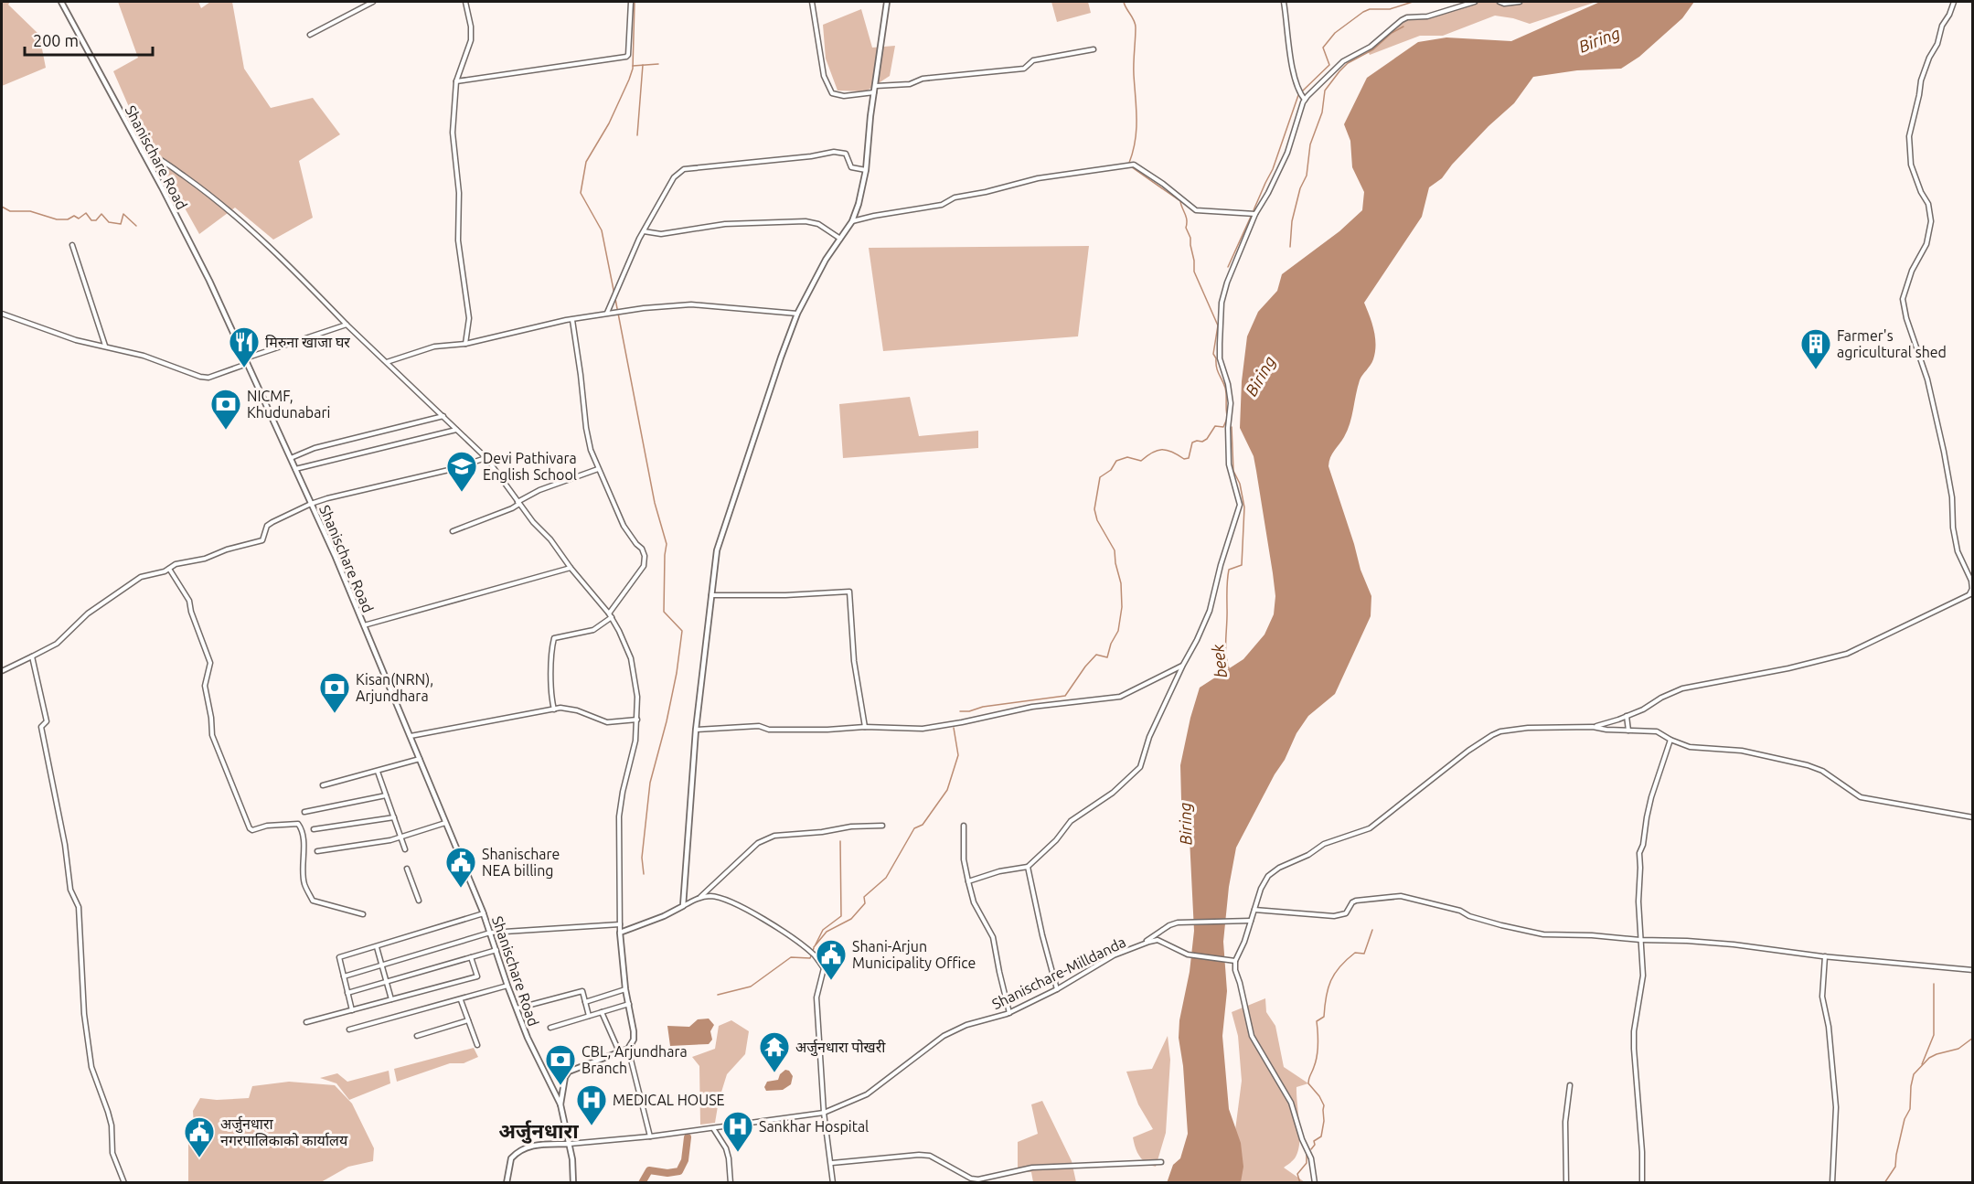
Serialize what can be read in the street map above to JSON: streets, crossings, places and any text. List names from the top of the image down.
{
  "streets": {
    "street": ["Shanischare Road", "Shanischare-Milldanda"]
  },
  "crossings": [
    ["Shanischare Road", "Shanischare-Milldanda"]
  ],
  "districts": ["अर्जुनधारा"],
  "water": ["Biring", "beek"],
  "places": {
    "restaurant": ["मिरुना खाजा घर"],
    "building": ["Farmer's agricultural shed"],
    "bank": ["NICMF, Khudunabari", "Kisan(NRN), Arjundhara", "CBL, Arjundhara Branch"],
    "school or university": ["Devi Pathivara English School"],
    "public building": ["Shanischare NEA billing", "Shani-Arjun Municipality Office", "अर्जुनधारा नगरपालिकाको कार्यालय"],
    "temple": ["अर्जुनधारा पोखरी"],
    "hospital": ["MEDICAL HOUSE", "Sankhar Hospital"]
  },
  "scale_bar": "200 m"
}
